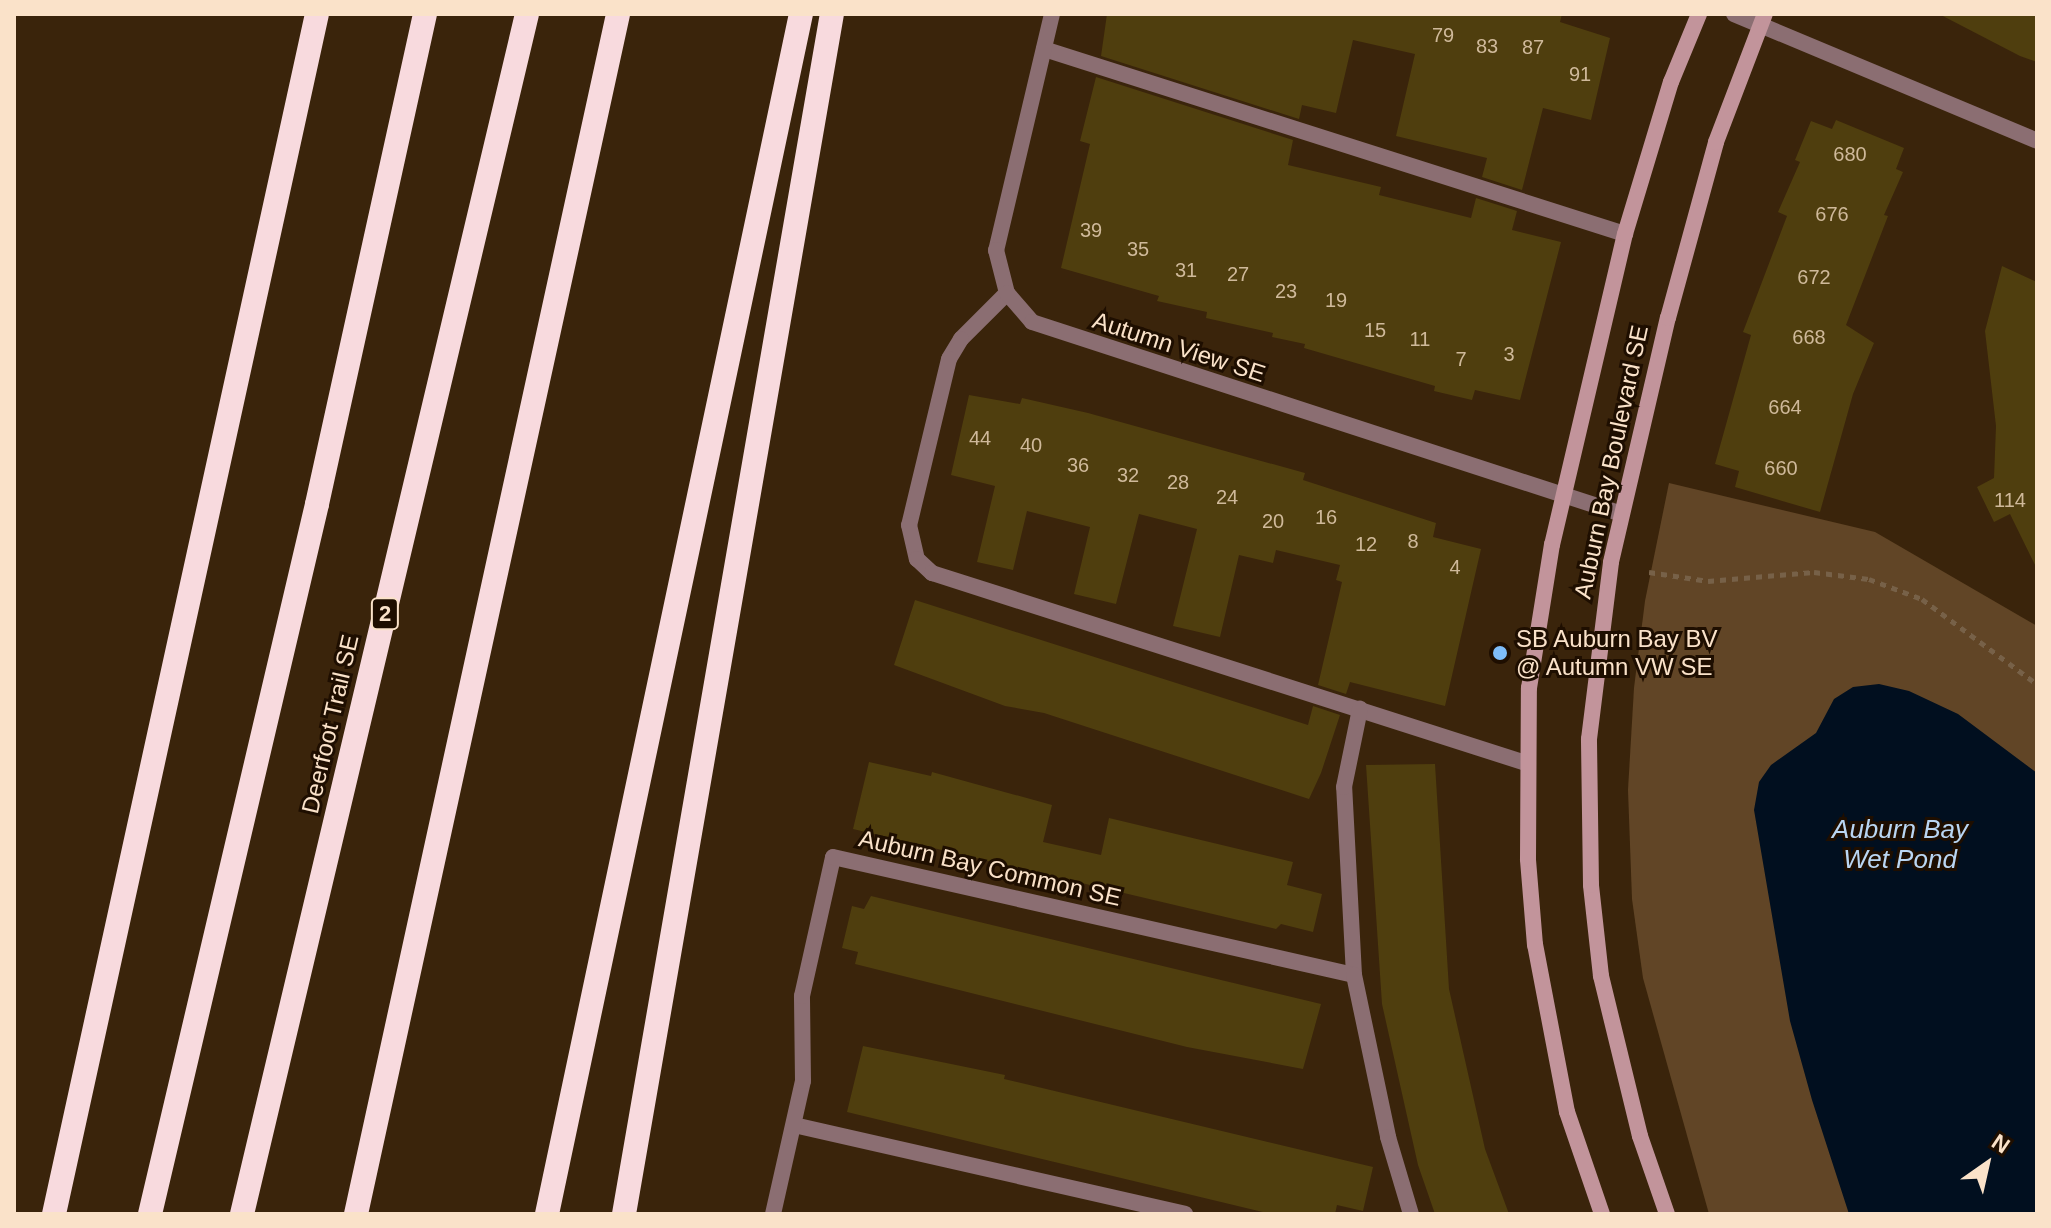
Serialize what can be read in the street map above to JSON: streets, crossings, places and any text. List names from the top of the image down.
{
  "streets": {
    "highway": ["2", "Deerfoot Trail SE"],
    "street": ["Autumn View SE", "Auburn Bay Boulevard SE", "Auburn Bay Common SE"]
  },
  "crossings": [
    ["Autumn View SE", "Auburn Bay Boulevard SE"]
  ],
  "water": ["Auburn Bay Wet Pond"],
  "places": ["SB Auburn Bay BV @ Autumn VW SE"],
  "house_numbers": [
    "79",
    "83",
    "87",
    "91",
    "680",
    "676",
    "39",
    "35",
    "31",
    "27",
    "672",
    "23",
    "19",
    "15",
    "668",
    "11",
    "3",
    "7",
    "664",
    "44",
    "40",
    "36",
    "660",
    "32",
    "28",
    "24",
    "114",
    "16",
    "20",
    "8",
    "12",
    "4"
  ],
  "north": "top right"
}
